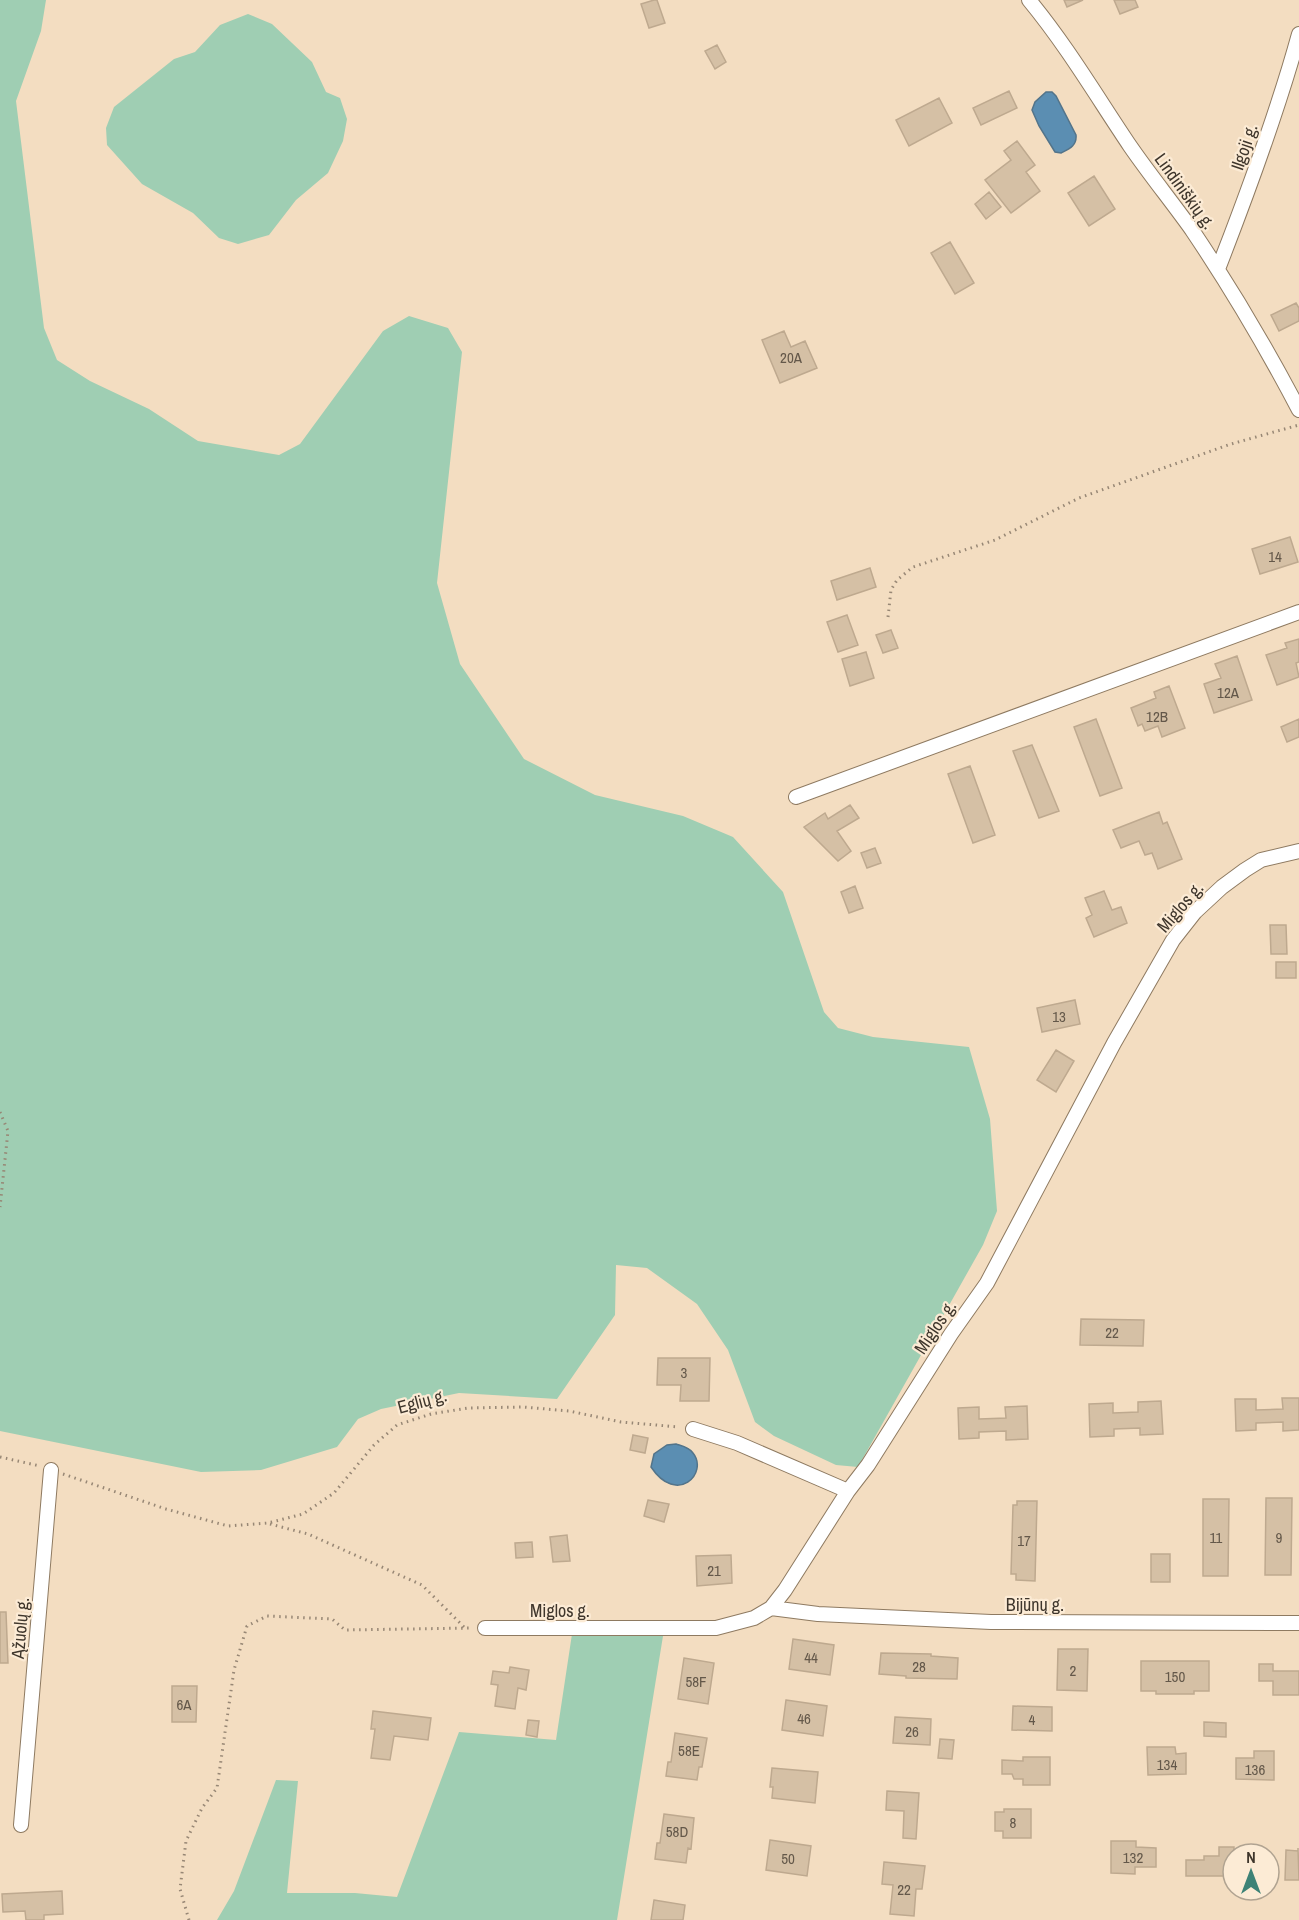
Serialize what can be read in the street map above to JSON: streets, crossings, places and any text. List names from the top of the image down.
{
  "streets": {
    "street": [
      "Ilgoji g.",
      "Lindiniškių g.",
      "Miglos g.",
      "Bijūnų g.",
      "Ąžuolų g."
    ],
    "path": ["Eglių g."]
  },
  "crossings": [
    ["Ilgoji g.", "Lindiniškių g."],
    ["Miglos g.", "Bijūnų g."],
    ["Eglių g.", "Ąžuolų g."]
  ],
  "house_numbers": [
    "20A",
    "14",
    "12A",
    "12B",
    "13",
    "22",
    "3",
    "11",
    "9",
    "17",
    "21",
    "44",
    "28",
    "2",
    "150",
    "58F",
    "6A",
    "46",
    "4",
    "26",
    "58E",
    "134",
    "136",
    "8",
    "58D",
    "132",
    "50",
    "22"
  ],
  "north": "top"
}
